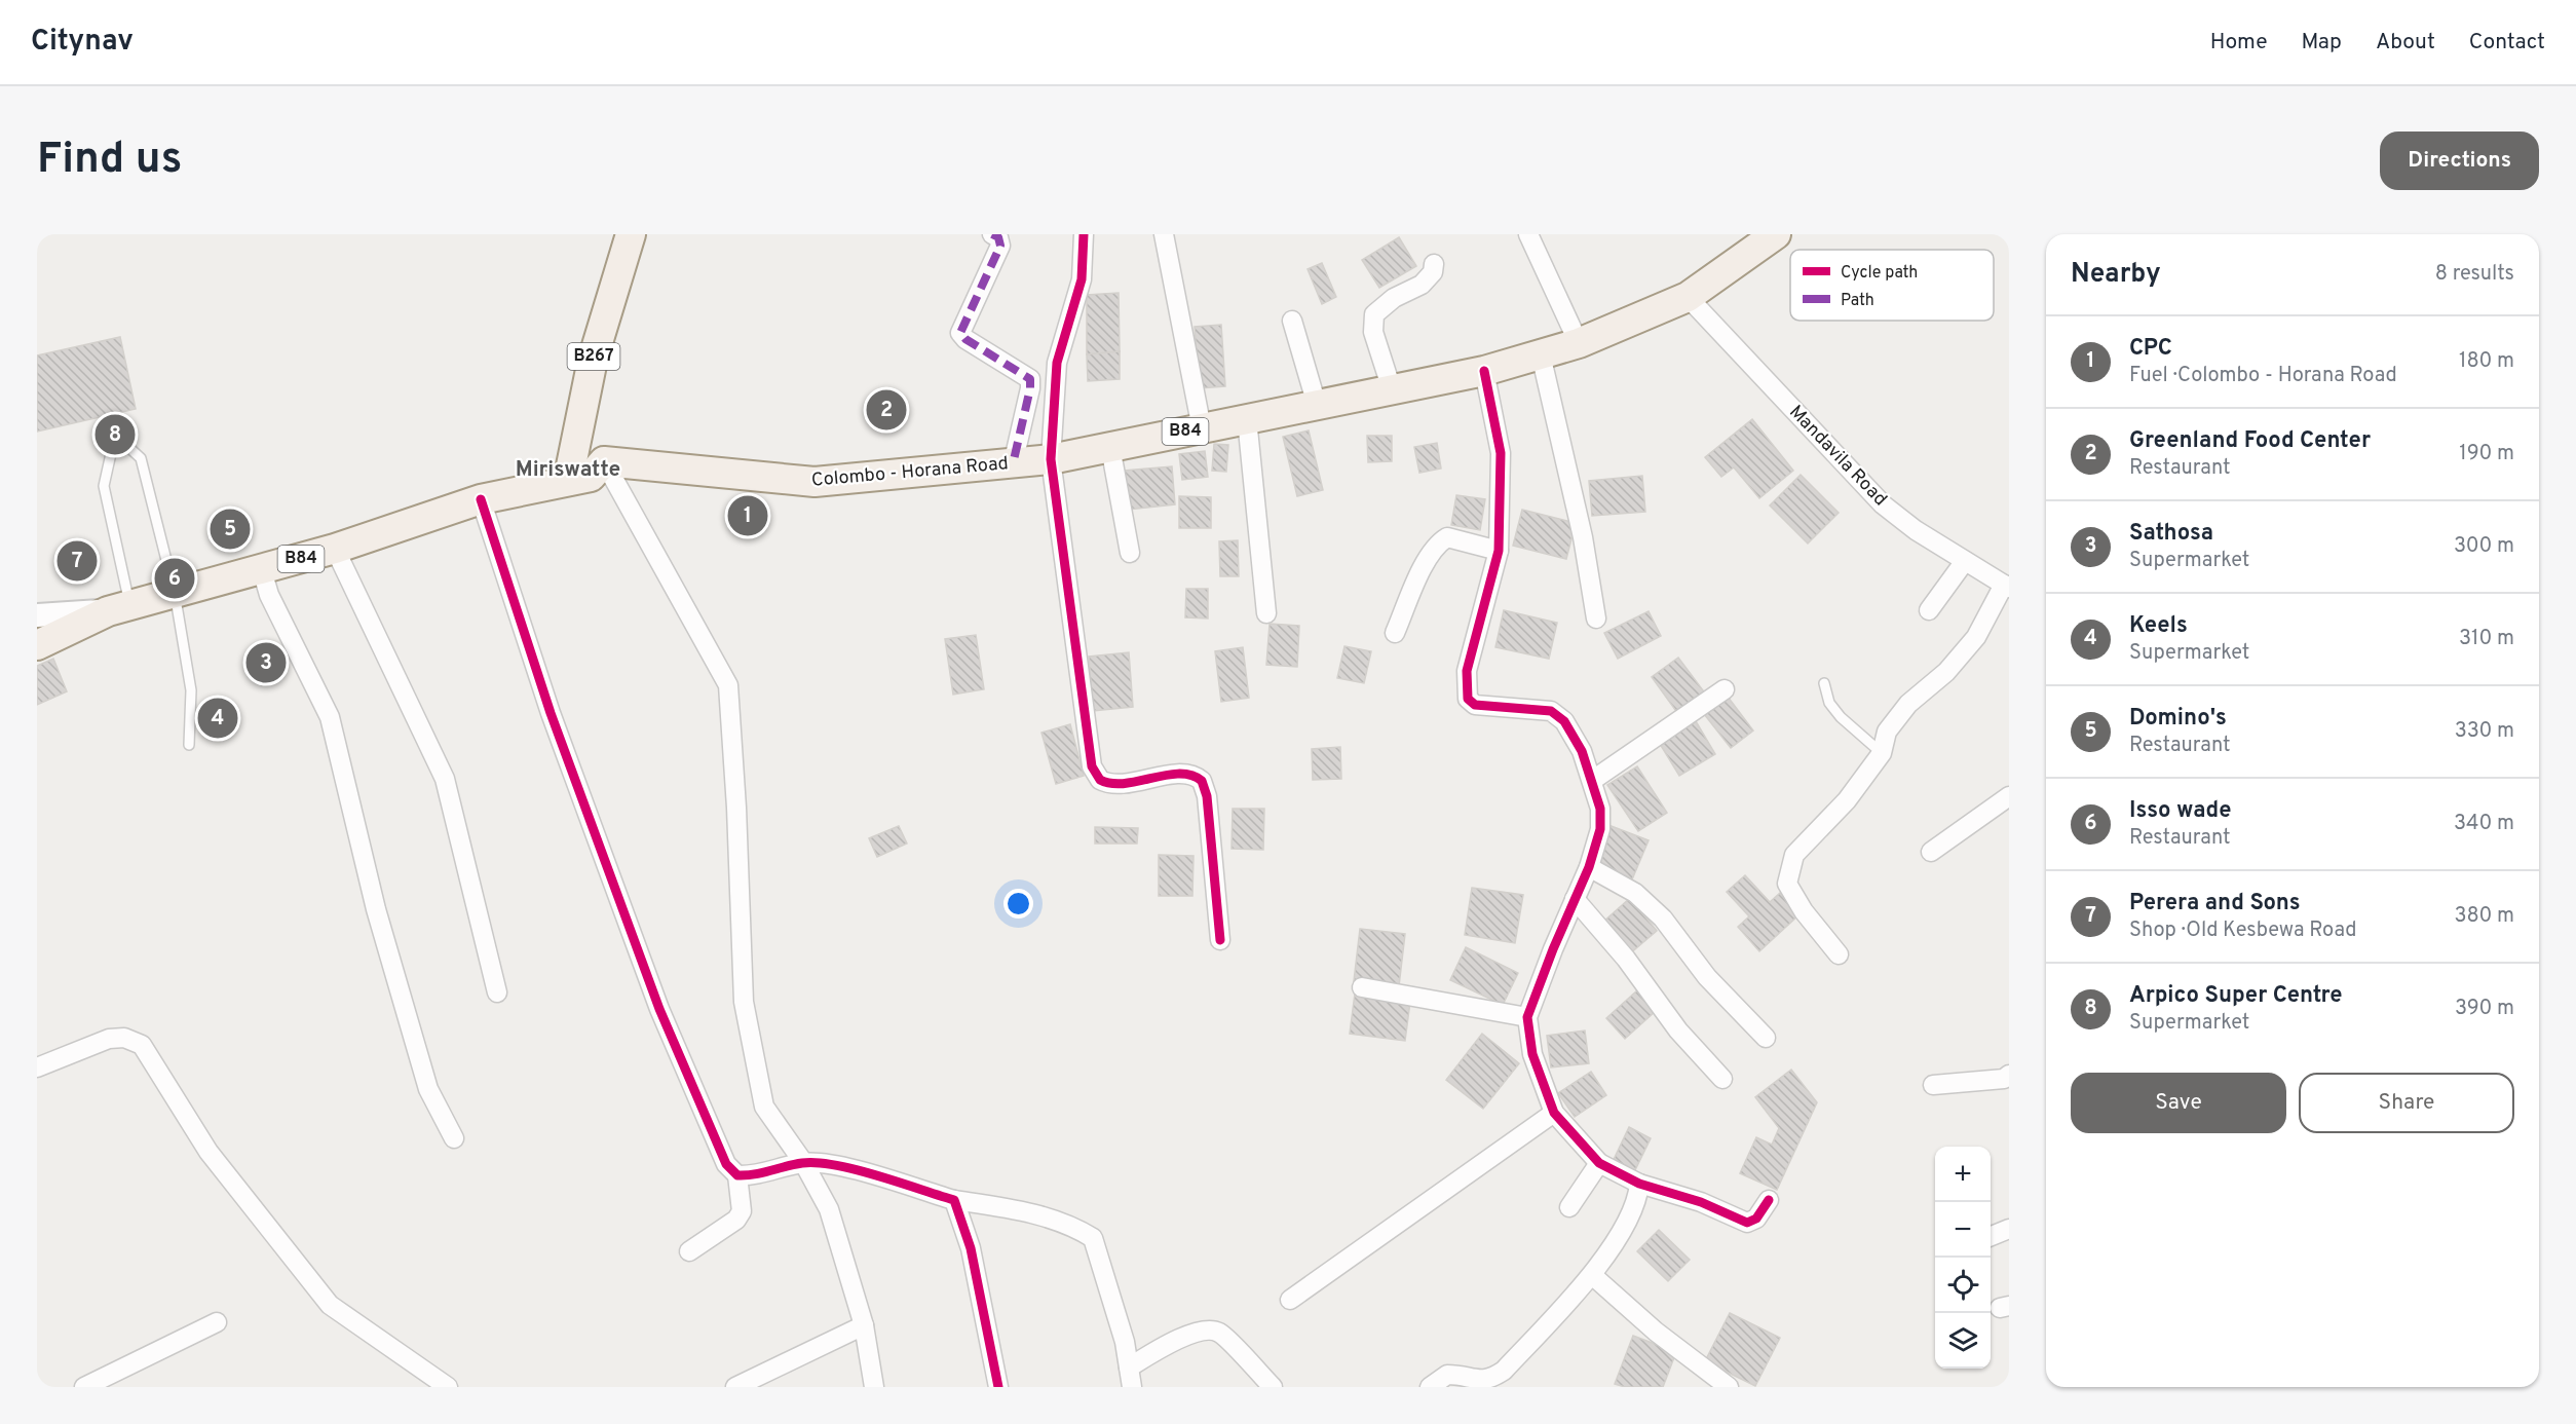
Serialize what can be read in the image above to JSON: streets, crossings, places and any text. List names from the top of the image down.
{
  "streets": {
    "main road": ["B267", "B84", "Colombo - Horana Road"],
    "street": ["Mandavila Road"]
  },
  "crossings": [
    ["B267", "B84"],
    ["B84", "Colombo - Horana Road"],
    ["Mandavila Road", "Colombo - Horana Road"]
  ],
  "districts": ["Miriswatte"],
  "legend": ["Cycle path", "Path"],
  "page": {
    "header": "Citynav",
    "nav": [
      "Home",
      "Map",
      "About",
      "Contact"
    ],
    "buttons": [
      "Directions",
      ["Save", "Share"]
    ],
    "title": "Find us",
    "heading": ["Nearby", "8 results"],
    "list": [
      {
        "mark": "1",
        "name": "CPC",
        "note": "Fuel · Colombo - Horana Road",
        "value": "180 m"
      },
      {
        "mark": "2",
        "name": "Greenland Food Center",
        "note": "Restaurant",
        "value": "190 m"
      },
      {
        "mark": "3",
        "name": "Sathosa",
        "note": "Supermarket",
        "value": "300 m"
      },
      {
        "mark": "4",
        "name": "Keels",
        "note": "Supermarket",
        "value": "310 m"
      },
      {
        "mark": "5",
        "name": "Domino's",
        "note": "Restaurant",
        "value": "330 m"
      },
      {
        "mark": "6",
        "name": "Isso wade",
        "note": "Restaurant",
        "value": "340 m"
      },
      {
        "mark": "7",
        "name": "Perera and Sons",
        "note": "Shop · Old Kesbewa Road",
        "value": "380 m"
      },
      {
        "mark": "8",
        "name": "Arpico Super Centre",
        "note": "Supermarket",
        "value": "390 m"
      }
    ],
    "pins": [
      "2",
      "8",
      "1",
      "5",
      "7",
      "6",
      "3",
      "4"
    ],
    "map_buttons": ["+", "−"]
  }
}
